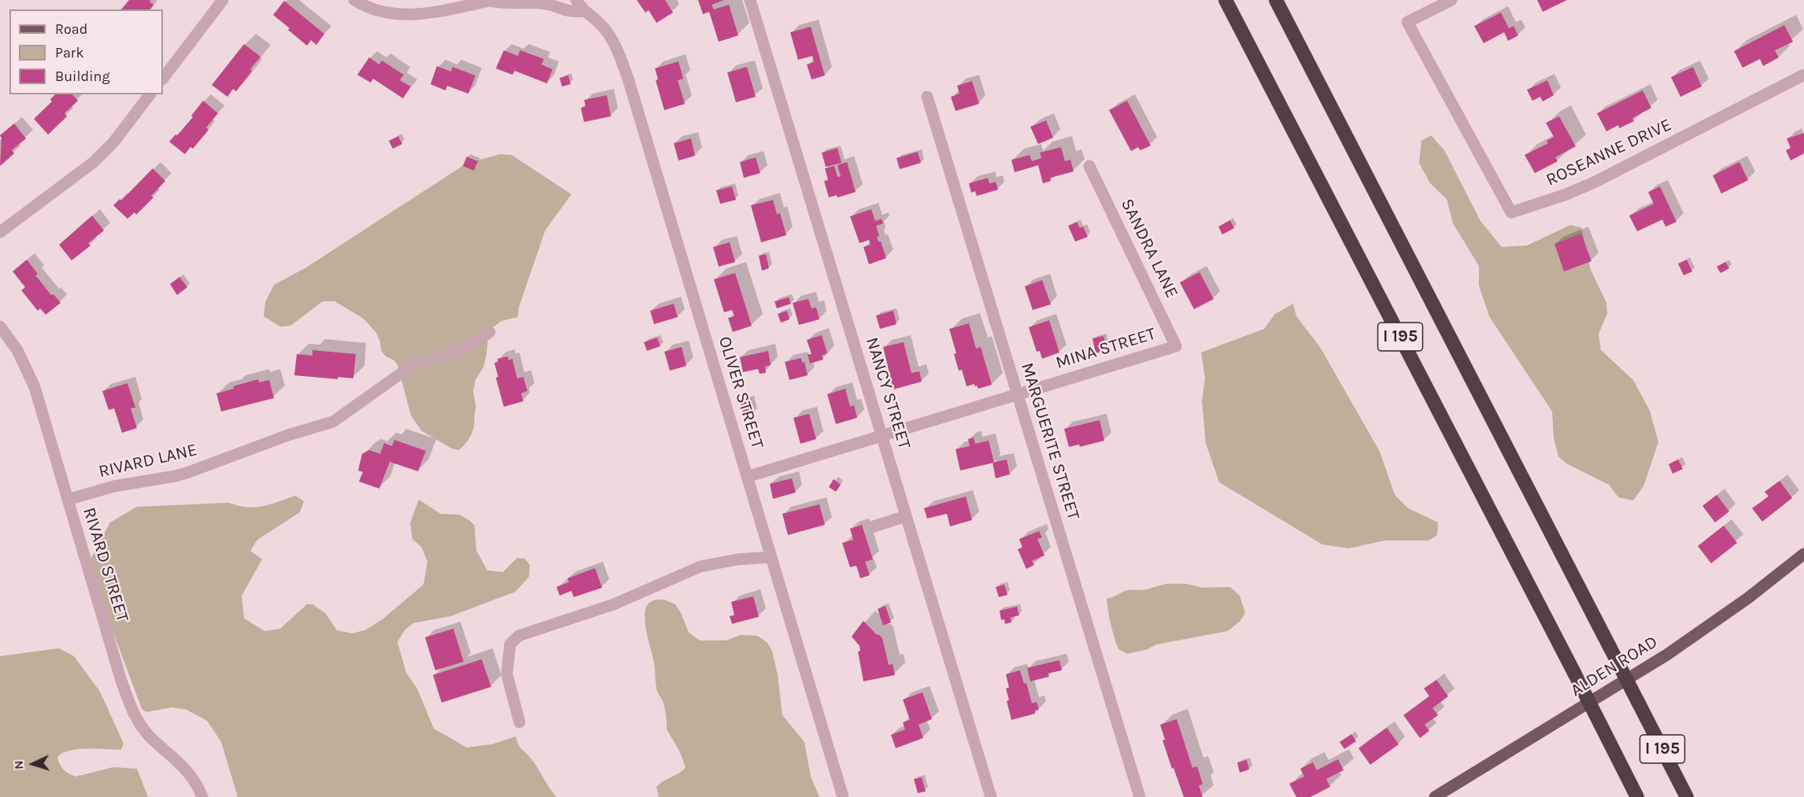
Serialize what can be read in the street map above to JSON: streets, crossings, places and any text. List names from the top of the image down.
{
  "streets": {
    "highway": ["I 195"],
    "main road": ["ALDEN ROAD"],
    "street": [
      "ROSEANNE DRIVE",
      "SANDRA LANE",
      "MINA STREET",
      "OLIVER STREET",
      "NANCY STREET",
      "MARGUERITE STREET",
      "RIVARD LANE",
      "RIVARD STREET"
    ]
  },
  "crossings": [
    ["SANDRA LANE", "MINA STREET"],
    ["MINA STREET", "OLIVER STREET"],
    ["MINA STREET", "NANCY STREET"],
    ["MINA STREET", "MARGUERITE STREET"],
    ["RIVARD LANE", "RIVARD STREET"]
  ],
  "legend": ["Road", "Park", "Building"],
  "north": "left"
}
